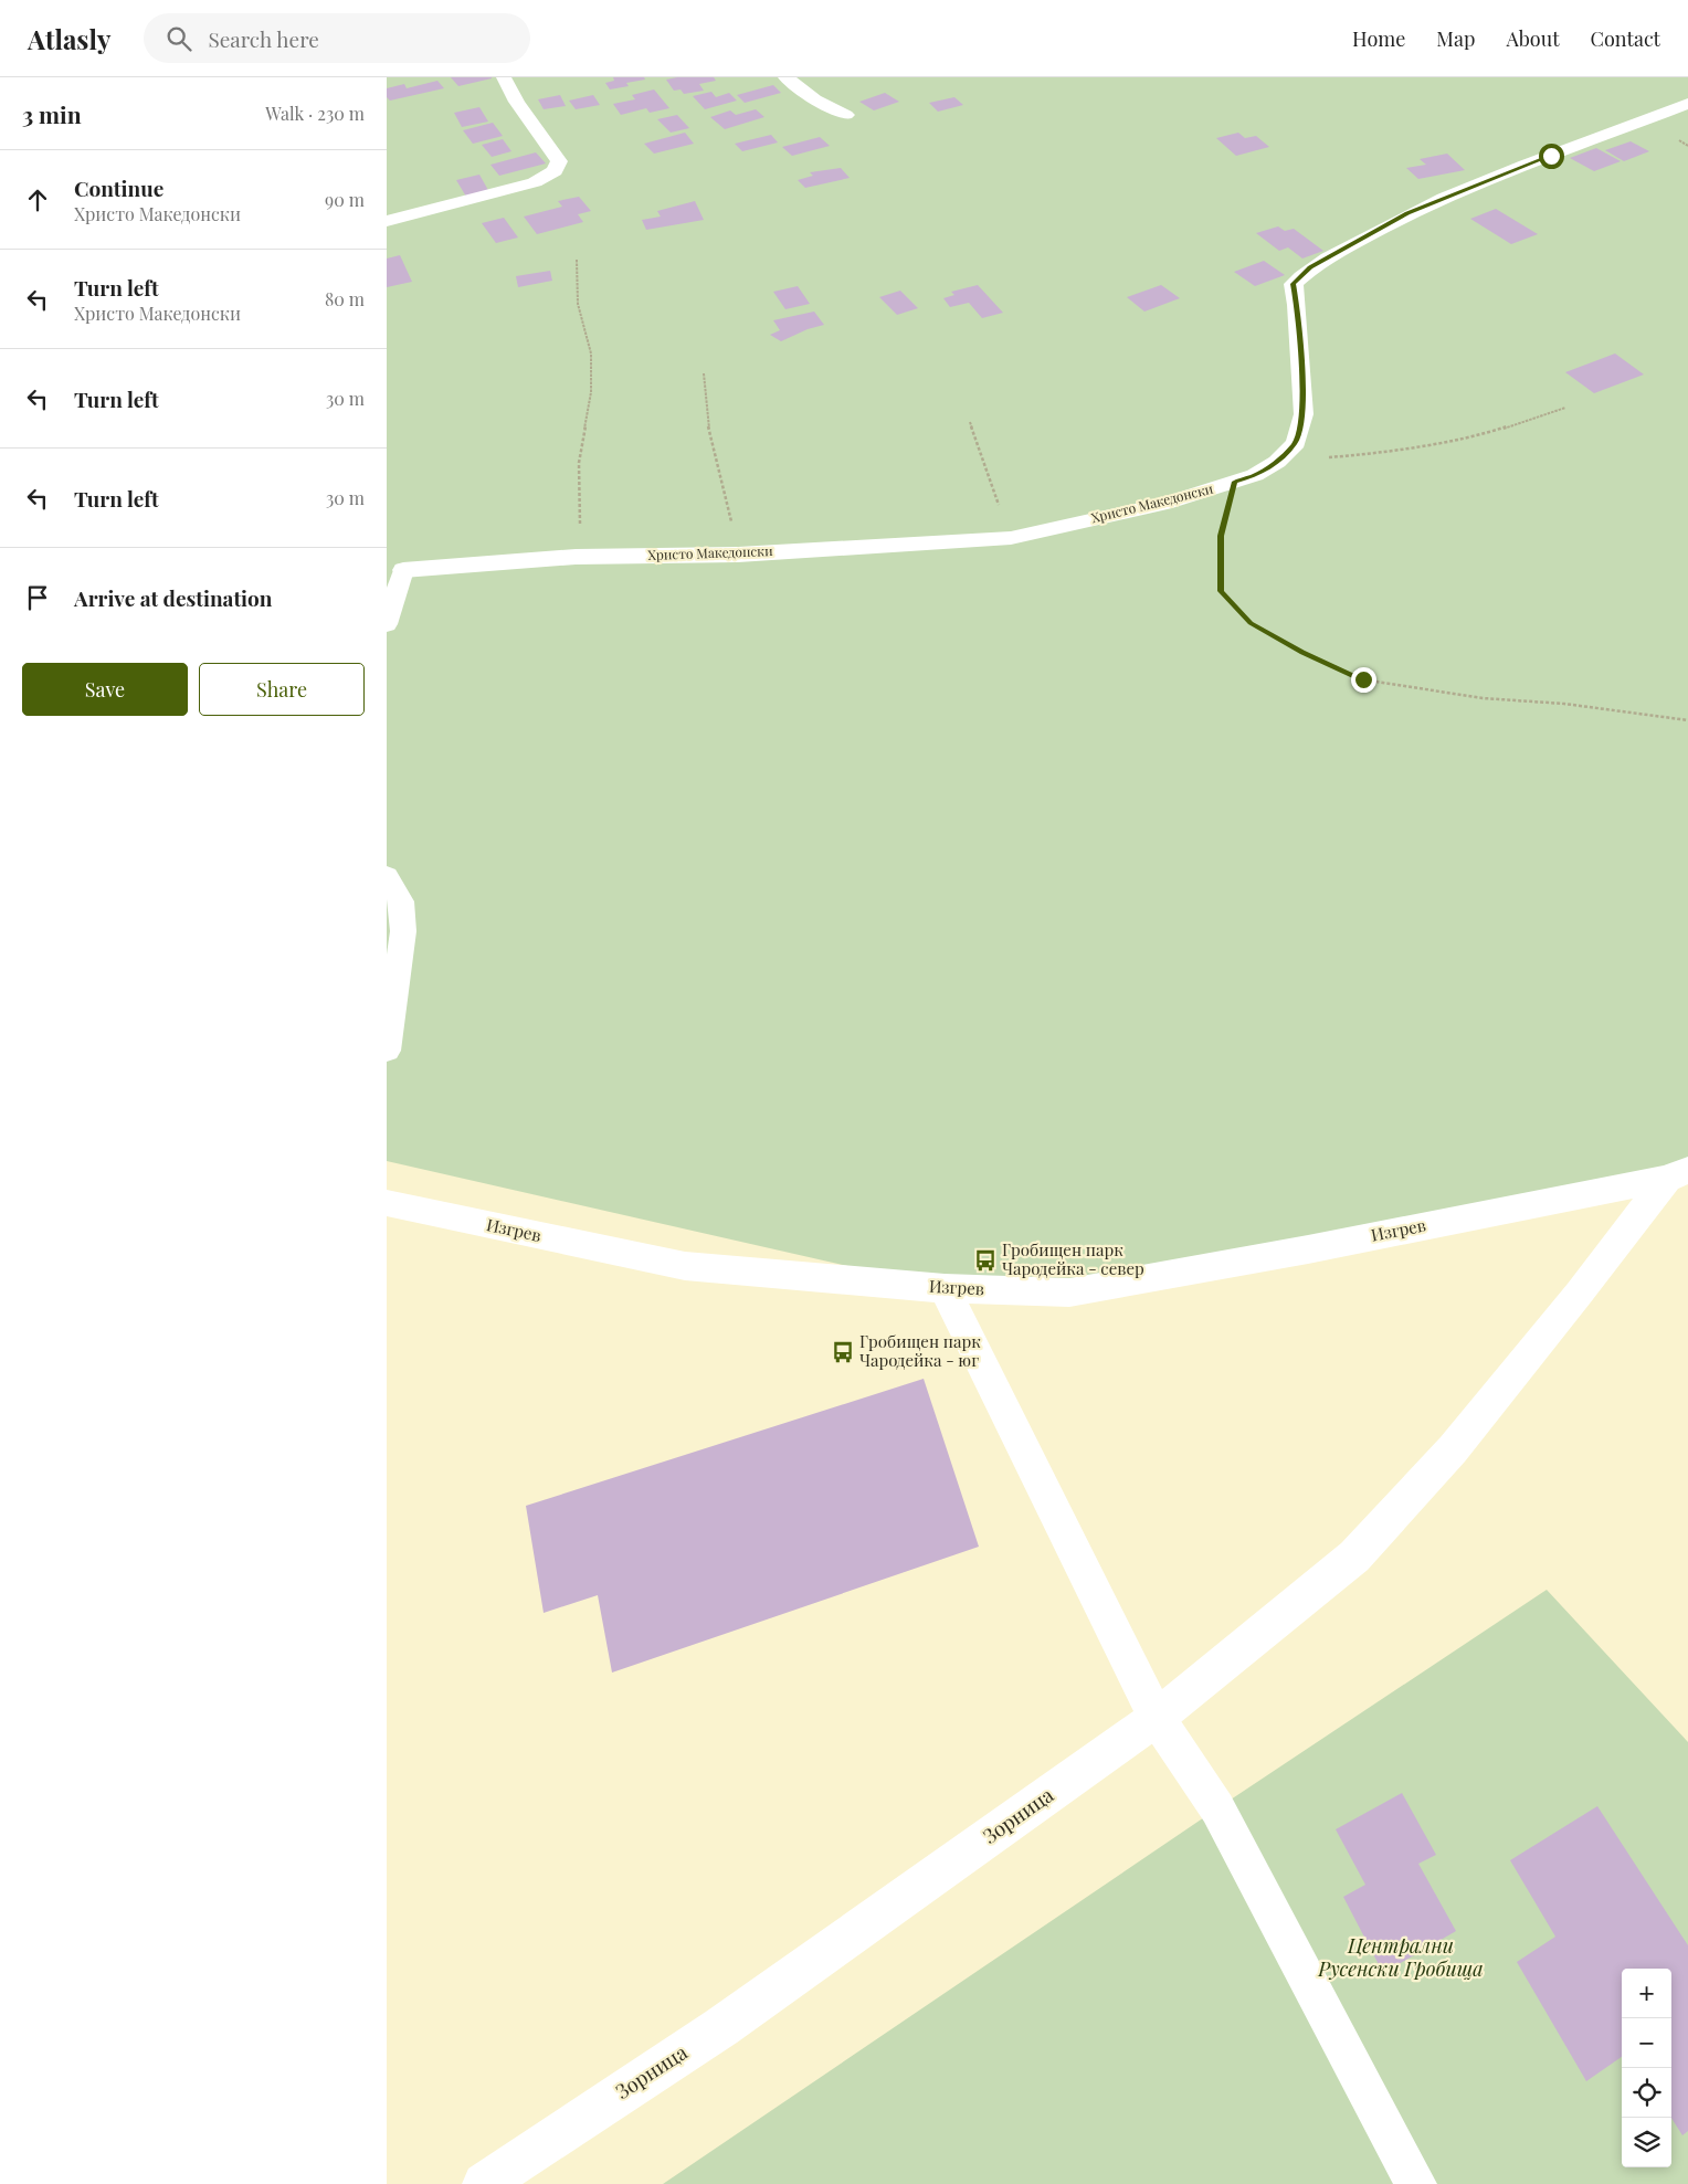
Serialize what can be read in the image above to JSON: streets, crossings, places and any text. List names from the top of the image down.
{
  "streets": {
    "street": ["Христо Македонски", "Изгрев", "Зорница"]
  },
  "crossings": [
    ["Изгрев", "Зорница"]
  ],
  "parks": ["Централни Русенски Гробища"],
  "places": {
    "bus stop": ["Гробищен парк Чародейка - север", "Гробищен парк Чародейка - юг"]
  },
  "page": {
    "header": "Atlasly",
    "search": "Search here",
    "nav": [
      "Home",
      "Map",
      "About",
      "Contact"
    ],
    "heading": ["3 min", "Walk · 230 m"],
    "list": [
      ["Continue", "Христо Македонски", "90 m"],
      ["Turn left", "Христо Македонски", "80 m"],
      ["Turn left", "30 m"],
      ["Turn left", "30 m"],
      "Arrive at destination"
    ],
    "buttons": ["Save", "Share"],
    "map_buttons": ["+", "−"]
  }
}
